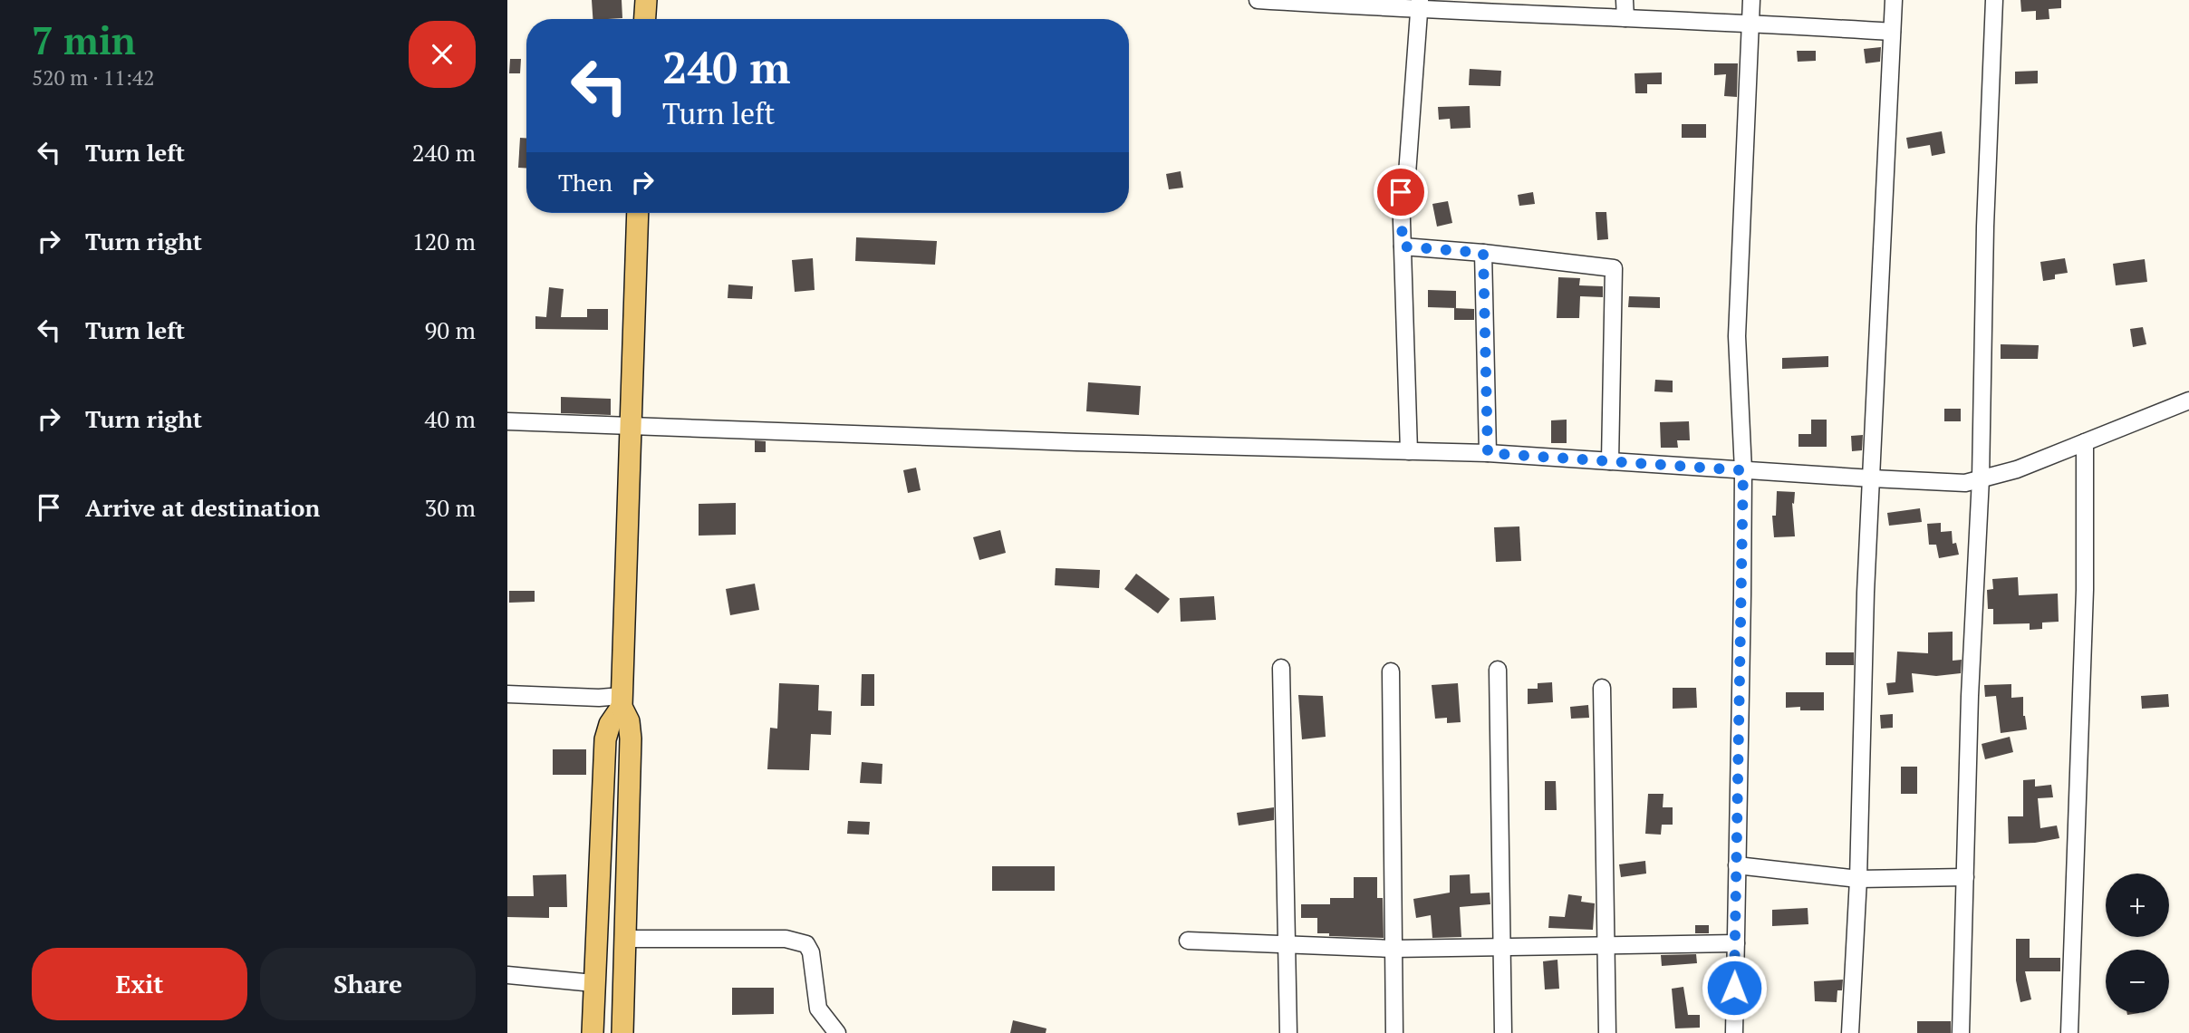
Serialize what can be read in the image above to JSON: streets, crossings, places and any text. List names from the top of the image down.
{
  "page": {
    "heading": ["7 min", "520 m · 11:42"],
    "turn": ["240 m", "Turn left"],
    "list": [
      {
        "name": "Turn left",
        "value": "240 m"
      },
      {
        "name": "Turn right",
        "value": "120 m"
      },
      {
        "name": "Turn left",
        "value": "90 m"
      },
      {
        "name": "Turn right",
        "value": "40 m"
      },
      {
        "name": "Arrive at destination",
        "value": "30 m"
      }
    ],
    "then": "Then",
    "map_buttons": ["+", "−"],
    "buttons": ["Exit", "Share"]
  }
}
